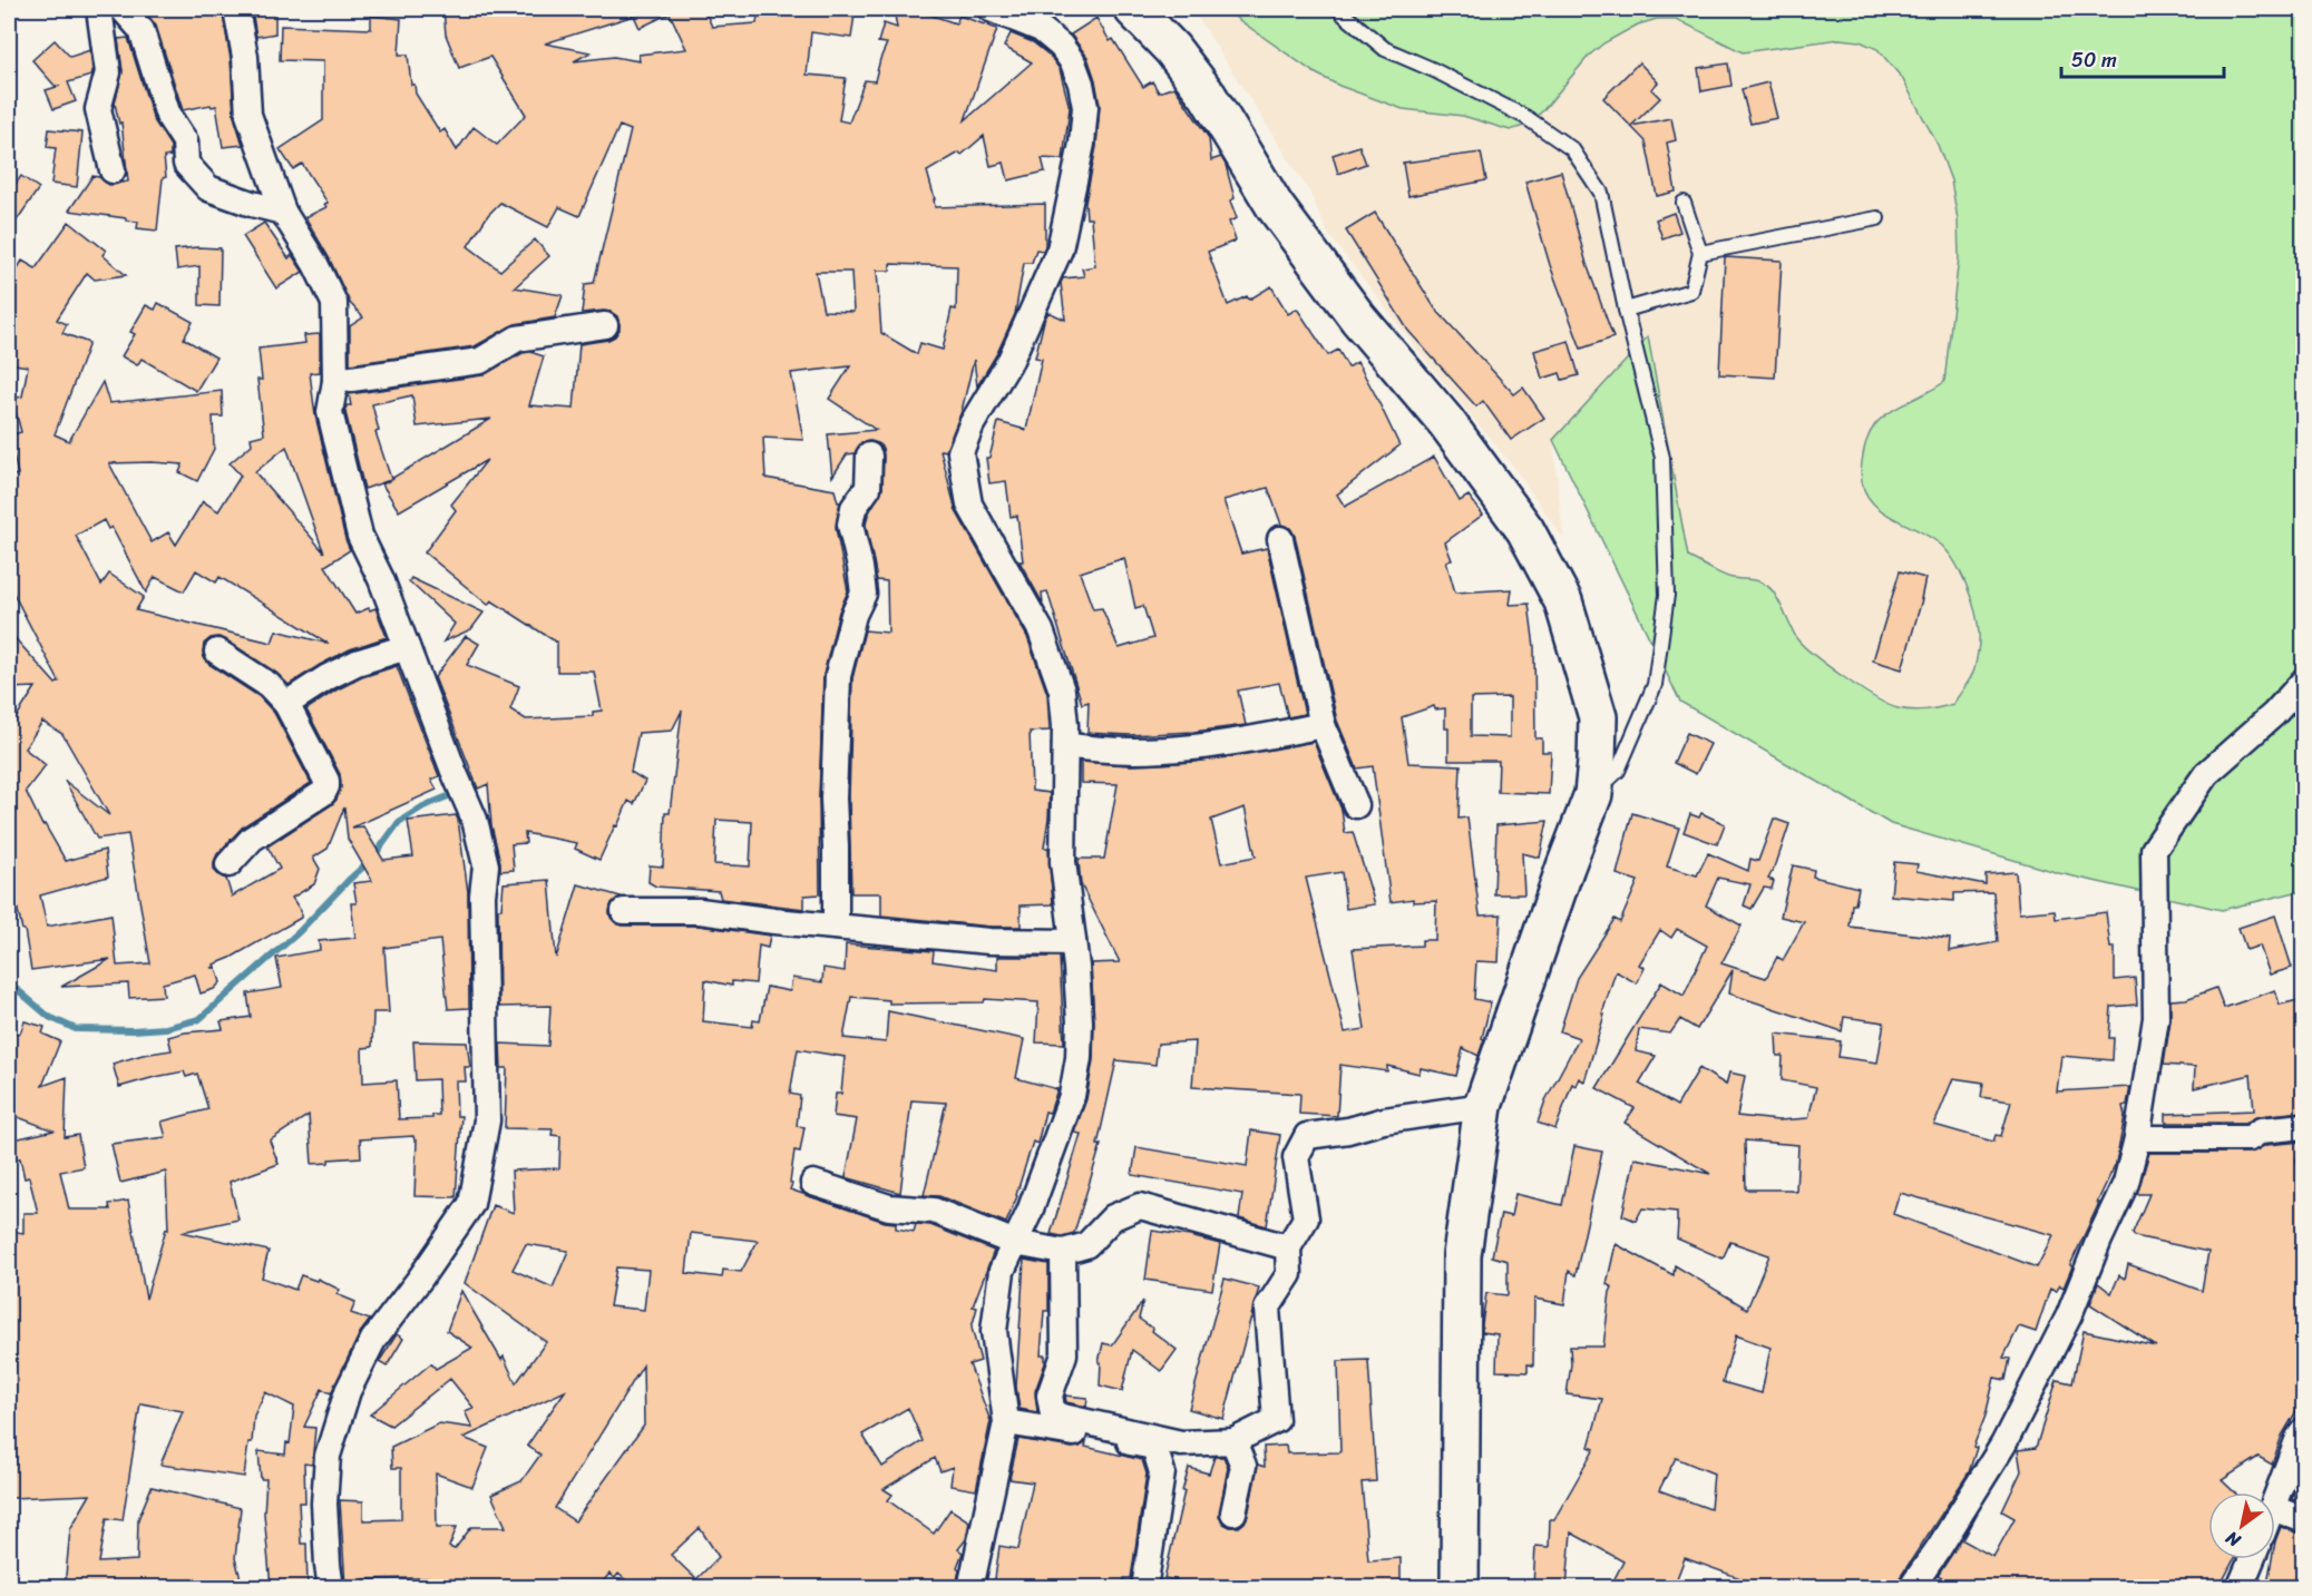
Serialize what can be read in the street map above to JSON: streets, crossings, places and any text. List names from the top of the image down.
{
  "scale_bar": "50 m",
  "north": "bottom left"
}
